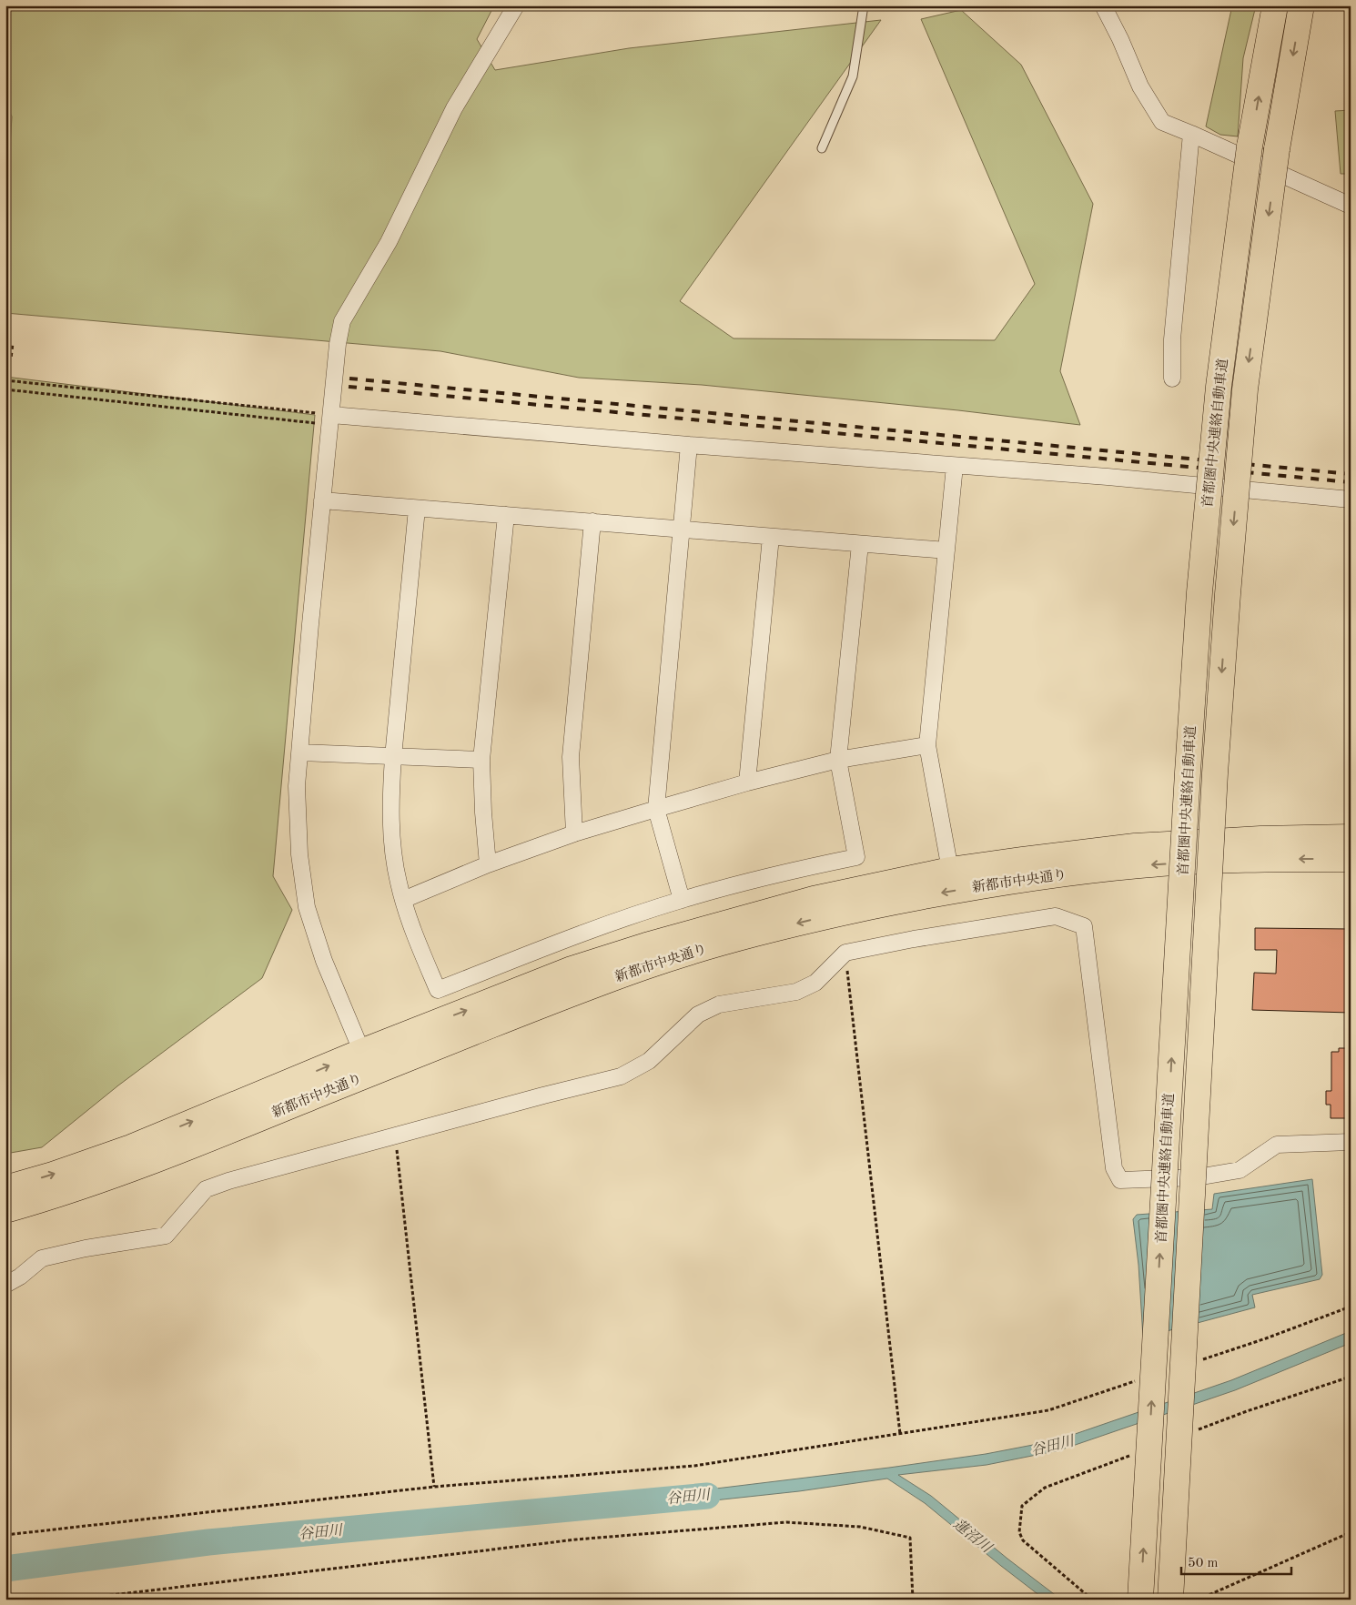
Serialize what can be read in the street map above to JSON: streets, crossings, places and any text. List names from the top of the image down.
{
  "streets": {
    "main road": ["首都圏中央連絡自動車道", "新都市中央通り"]
  },
  "water": ["谷田川", "蓮沼川"],
  "scale_bar": "50 m"
}
